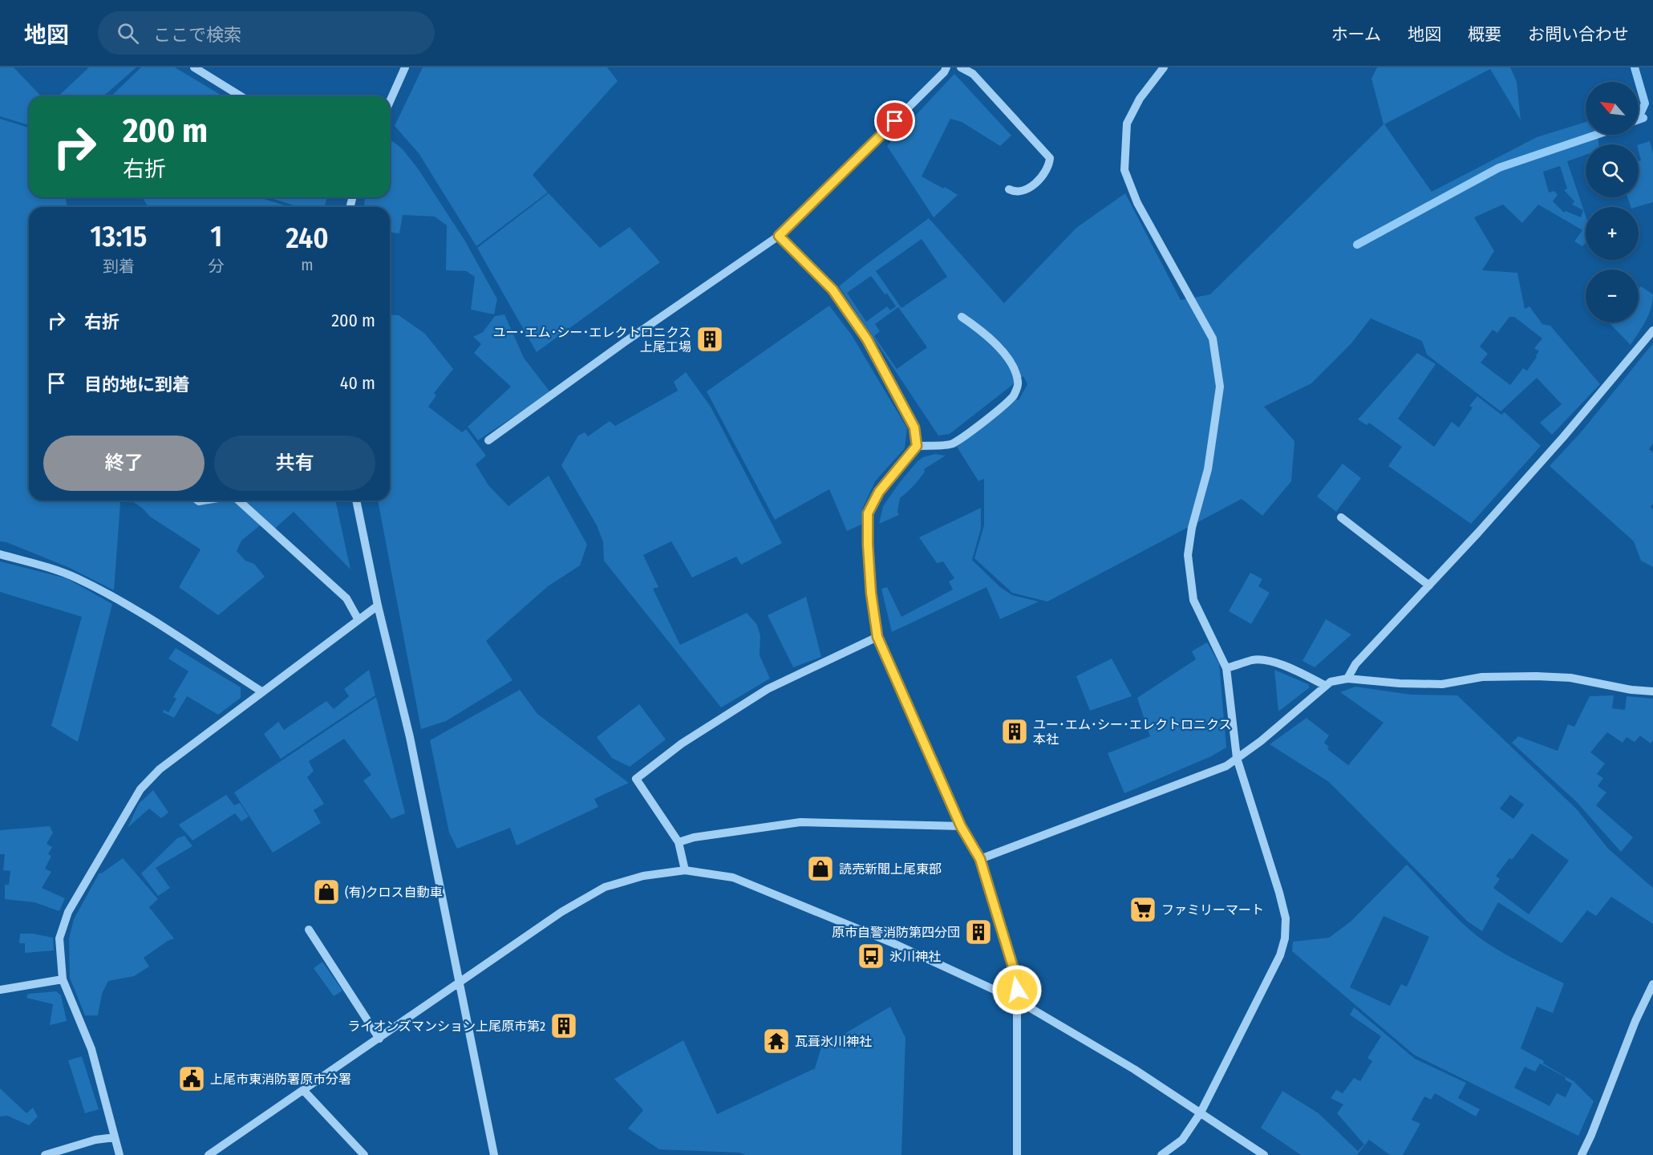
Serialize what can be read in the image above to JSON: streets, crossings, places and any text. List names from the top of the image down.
{
  "places": {
    "building": [
      "ユー･エム･シー･エレクトロニクス 上尾工場",
      "ユー･エム･シー･エレクトロニクス 本社",
      "原市自警消防第四分団",
      "ライオンズマンション上尾原市第2"
    ],
    "shop": ["読売新聞上尾東部", "(有)クロス自動車"],
    "supermarket": ["ファミリーマート"],
    "bus stop": ["氷川神社"],
    "temple": ["瓦葺氷川神社"],
    "public building": ["上尾市東消防署原市分署"]
  },
  "north": "top left",
  "page": {
    "header": "地図",
    "search": "ここで検索",
    "nav": [
      "ホーム",
      "地図",
      "概要",
      "お問い合わせ"
    ],
    "map_buttons": ["+", "−"],
    "turn": ["200 m", "右折"],
    "eta": [
      "13:15",
      "到着",
      "1",
      "分",
      "240",
      "m"
    ],
    "list": [
      {
        "name": "右折",
        "value": "200 m"
      },
      {
        "name": "目的地に到着",
        "value": "40 m"
      }
    ],
    "buttons": ["終了", "共有"]
  }
}
